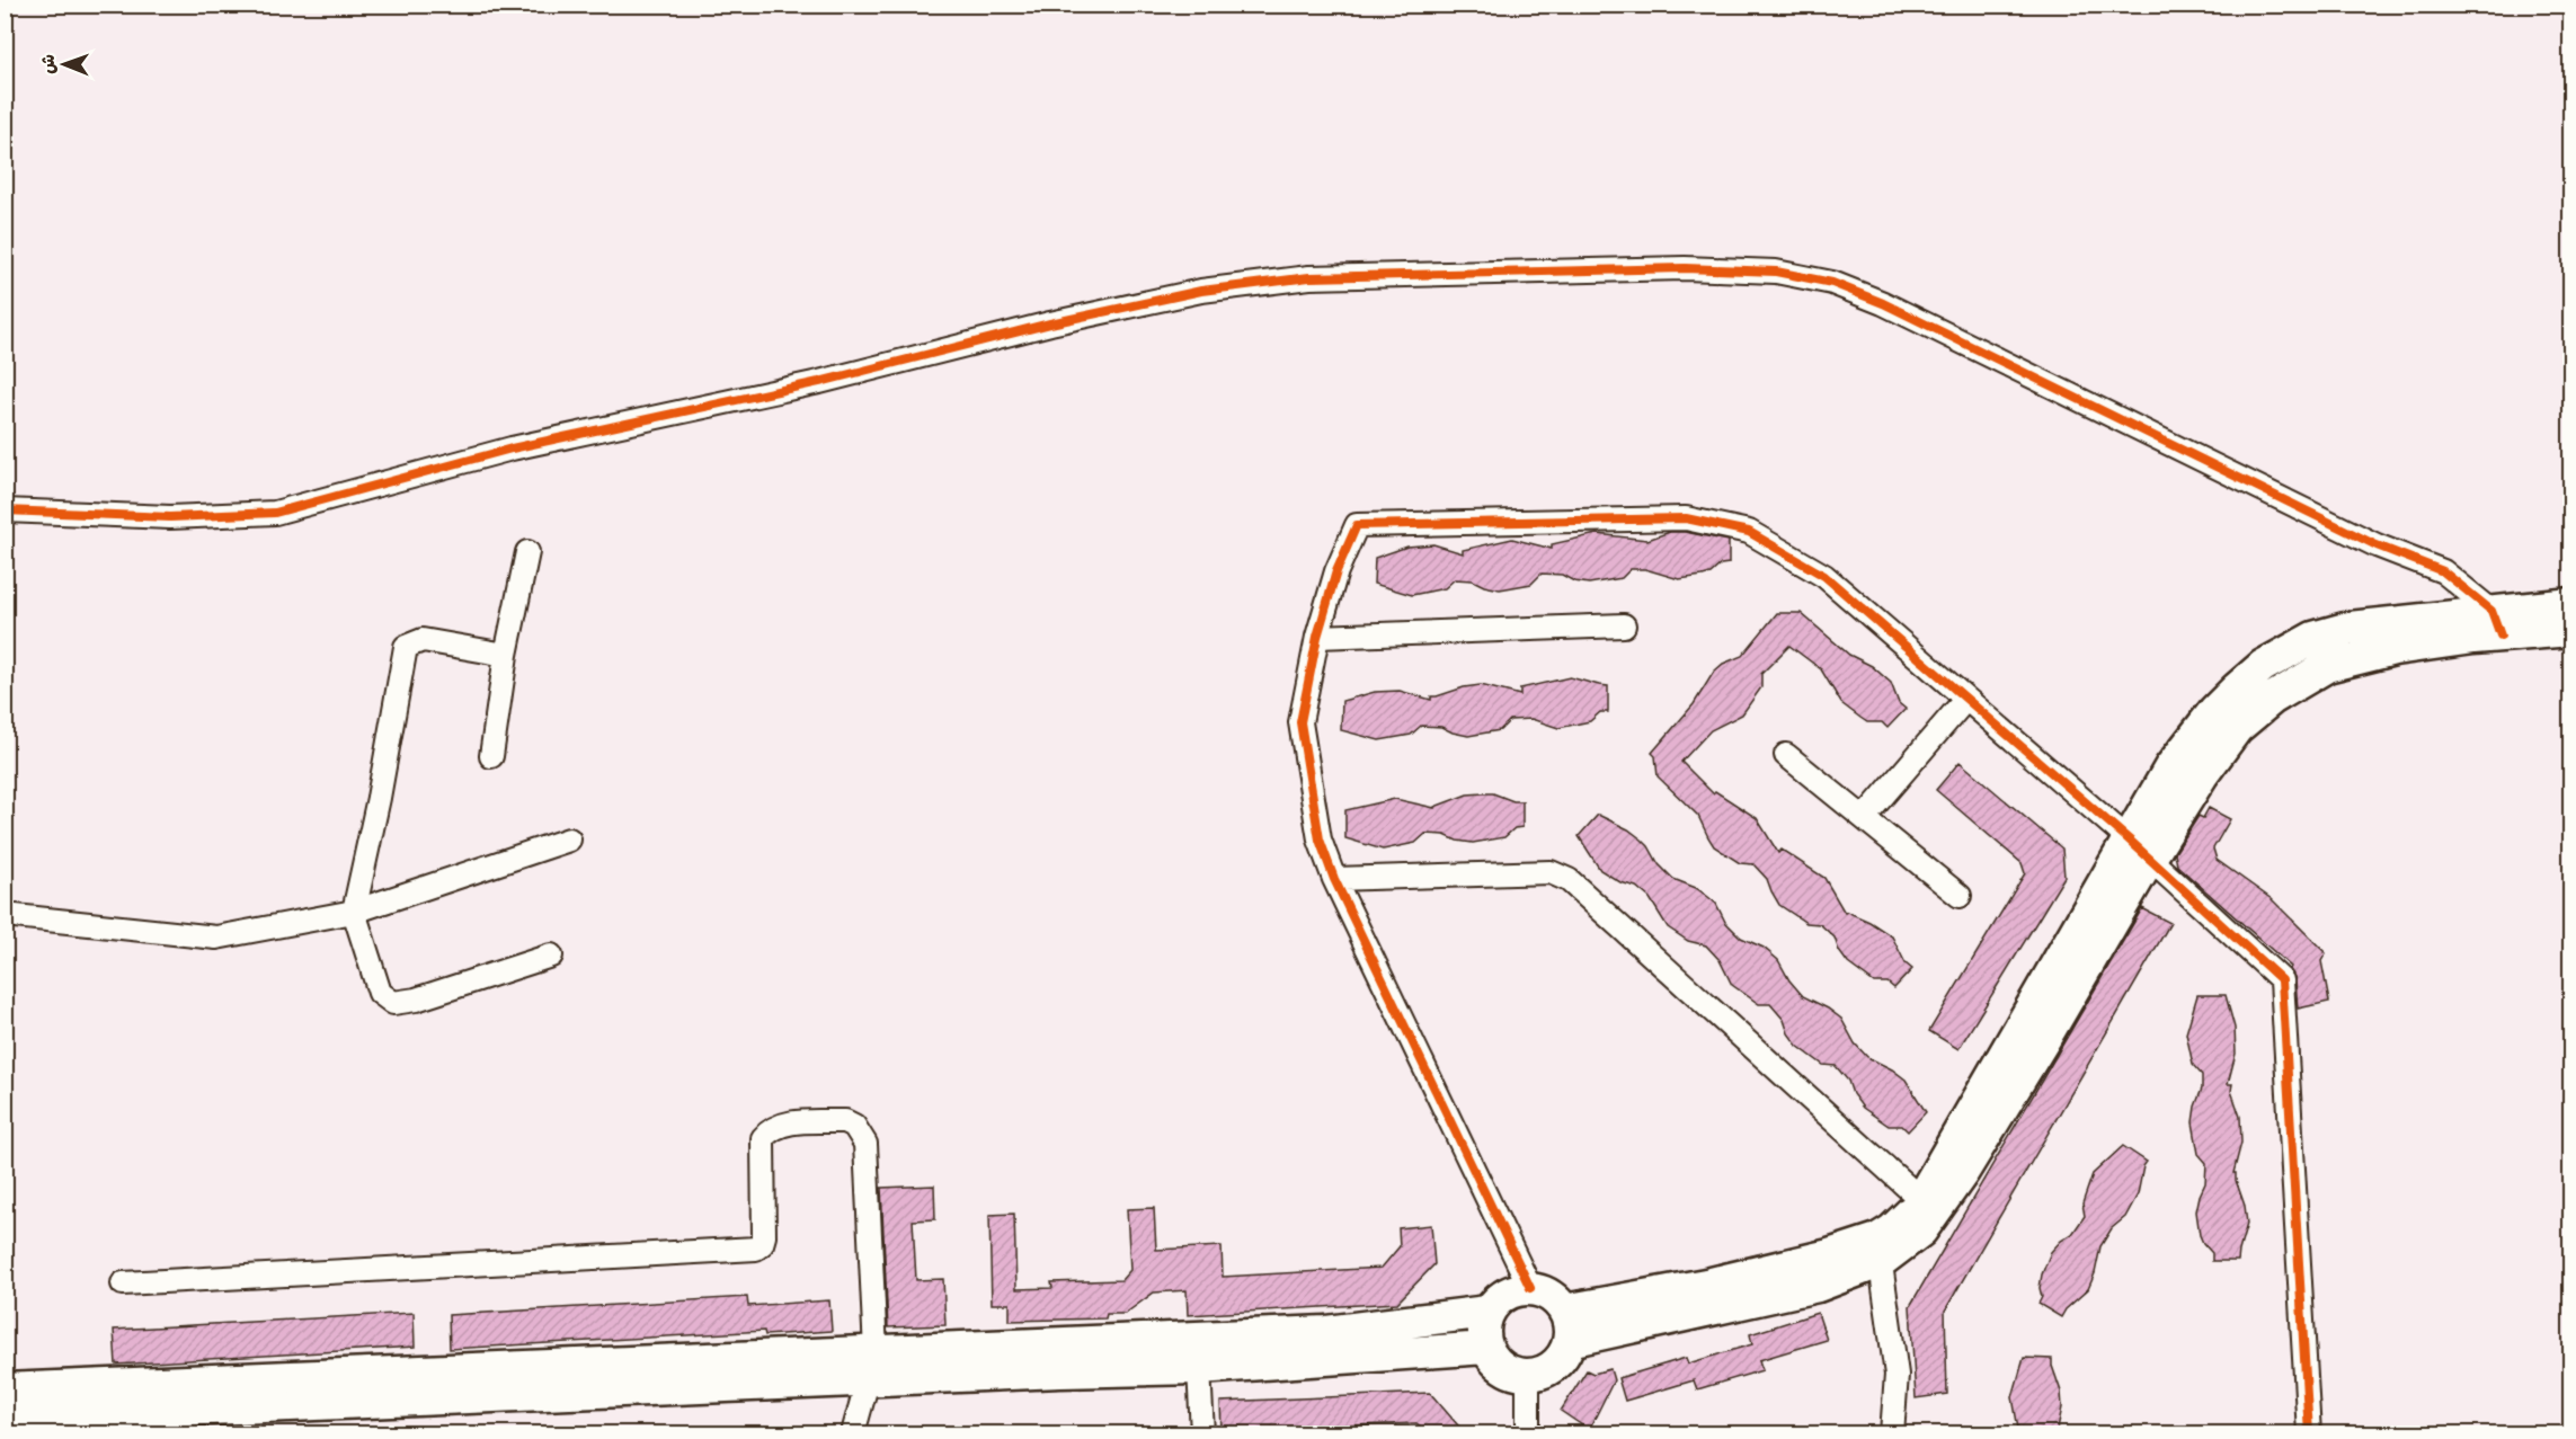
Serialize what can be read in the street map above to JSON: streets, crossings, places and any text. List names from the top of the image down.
{
  "north": "left"
}
